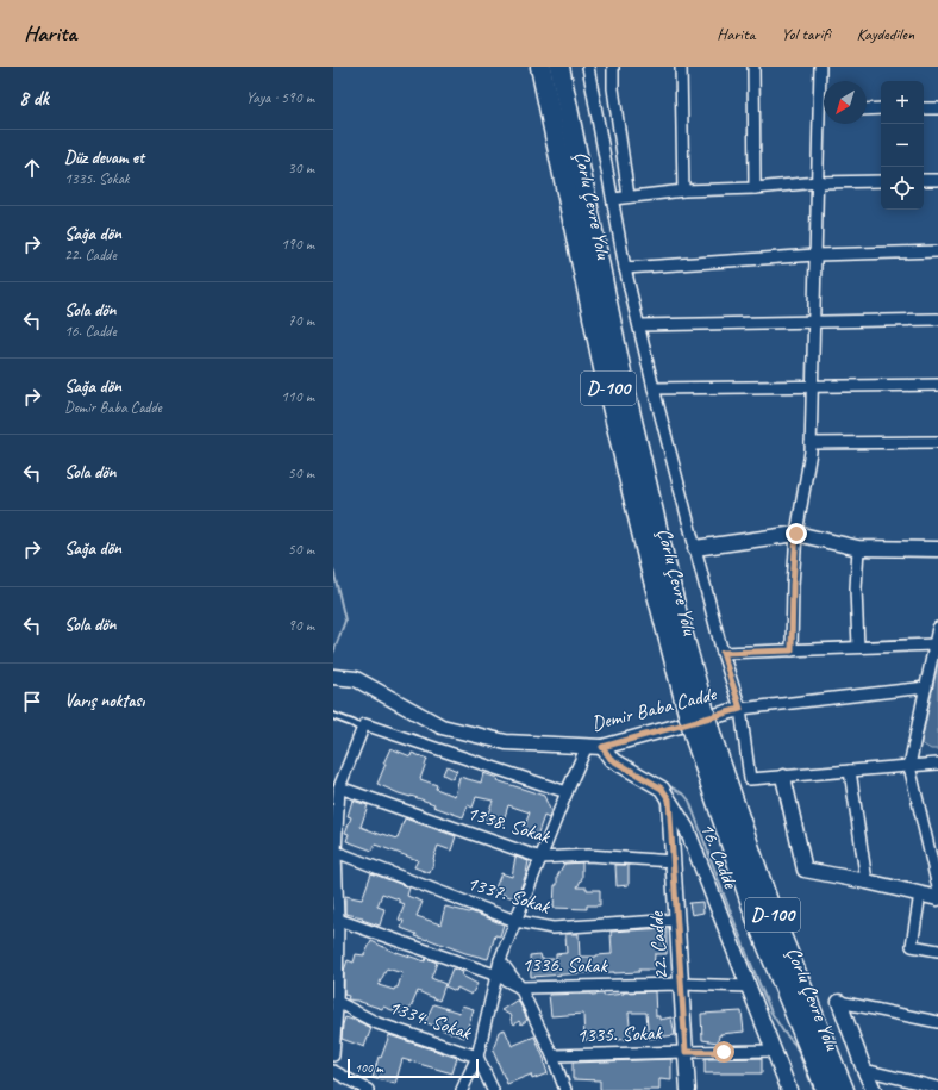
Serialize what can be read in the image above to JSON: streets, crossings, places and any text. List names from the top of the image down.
{
  "streets": {
    "highway": ["Çorlu Çevre Yolu", "D-100"],
    "street": [
      "Demir Baba Cadde",
      "1338. Sokak",
      "16. Cadde",
      "1337. Sokak",
      "22. Cadde",
      "1336. Sokak",
      "1334. Sokak",
      "1335. Sokak"
    ]
  },
  "crossings": [
    ["Demir Baba Cadde", "16. Cadde"],
    ["1338. Sokak", "22. Cadde"],
    ["16. Cadde", "22. Cadde"],
    ["16. Cadde", "1336. Sokak"],
    ["16. Cadde", "1335. Sokak"],
    ["1337. Sokak", "22. Cadde"],
    ["22. Cadde", "1336. Sokak"],
    ["22. Cadde", "1335. Sokak"]
  ],
  "scale_bar": "100 m",
  "north": "bottom left",
  "page": {
    "header": "Harita",
    "nav": ["Harita", "Yol tarifi", "Kaydedilen"],
    "heading": ["8 dk", "Yaya · 590 m"],
    "map_buttons": ["+", "−"],
    "list": [
      ["Düz devam et", "1335. Sokak", "30 m"],
      ["Sağa dön", "22. Cadde", "190 m"],
      ["Sola dön", "16. Cadde", "70 m"],
      ["Sağa dön", "Demir Baba Cadde", "110 m"],
      ["Sola dön", "50 m"],
      ["Sağa dön", "50 m"],
      ["Sola dön", "90 m"],
      "Varış noktası"
    ],
    "scale": "100 m"
  }
}
